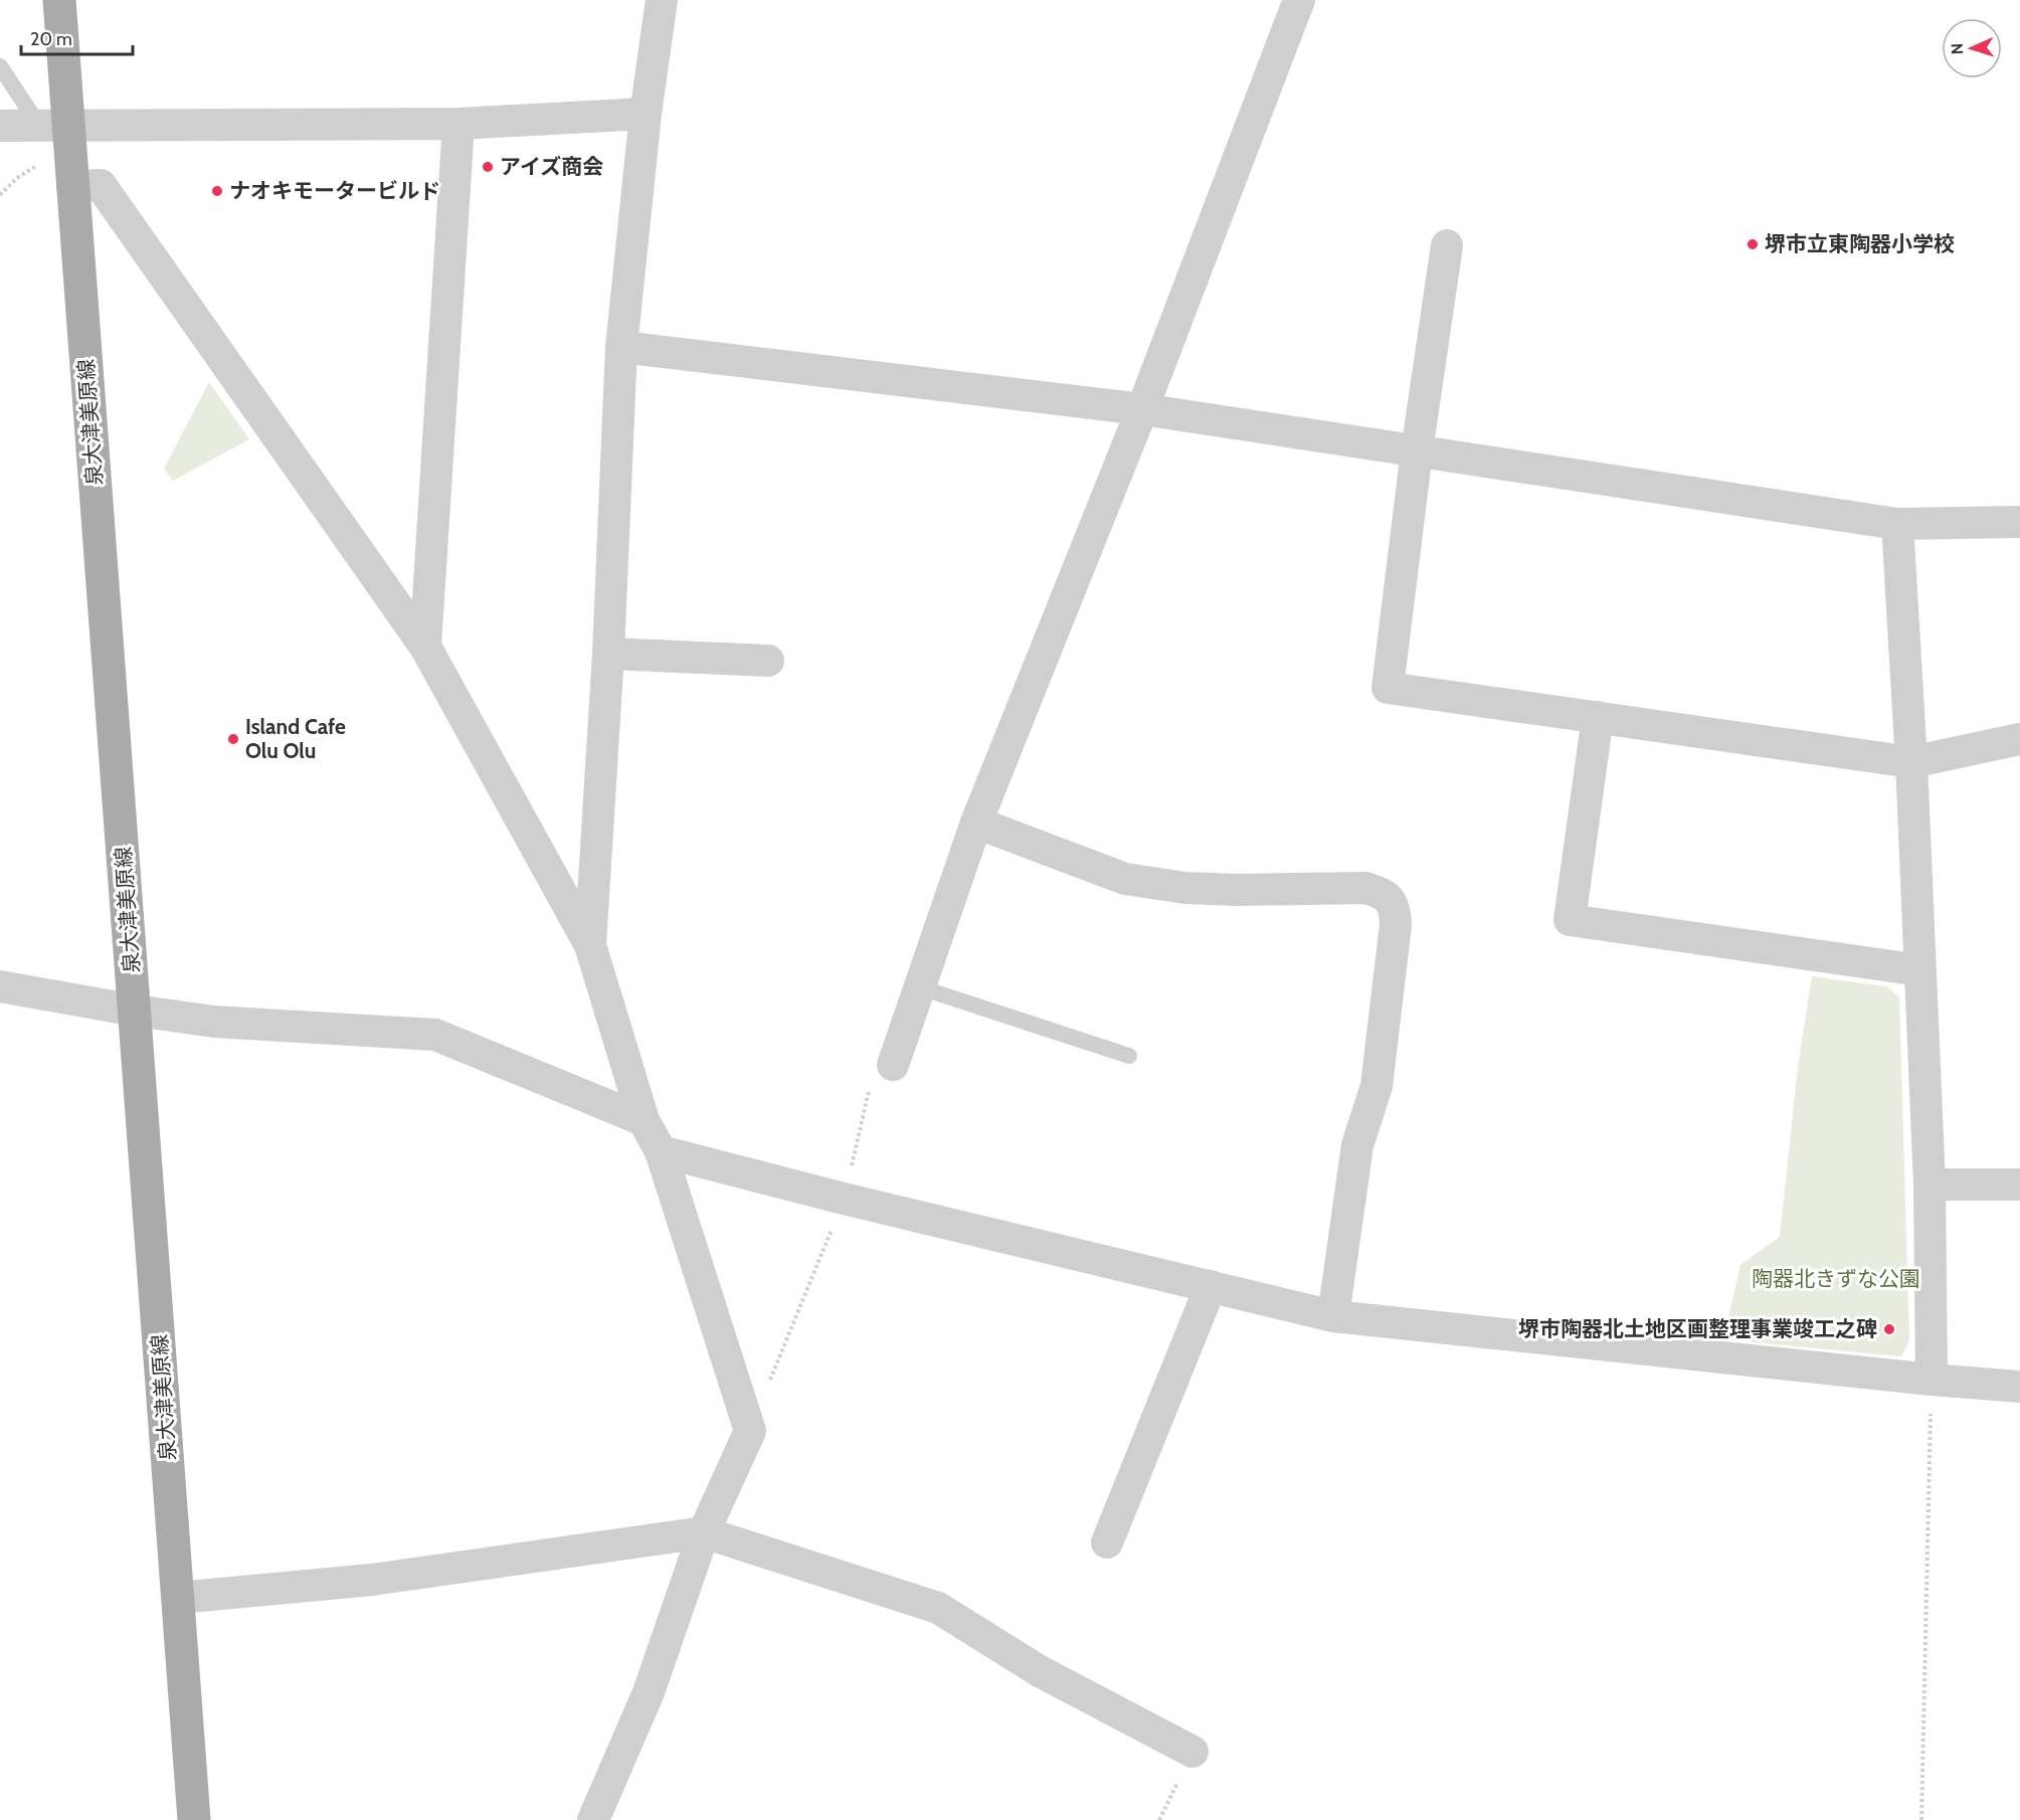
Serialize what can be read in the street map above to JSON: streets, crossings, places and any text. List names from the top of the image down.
{
  "streets": {
    "main road": ["泉大津美原線"]
  },
  "parks": ["陶器北きずな公園"],
  "places": [
    "アイズ商会",
    "ナオキモータービルド",
    "堺市立東陶器小学校",
    "Island Cafe Olu Olu",
    "堺市陶器北土地区画整理事業竣工之碑"
  ],
  "scale_bar": "20 m",
  "north": "left"
}
